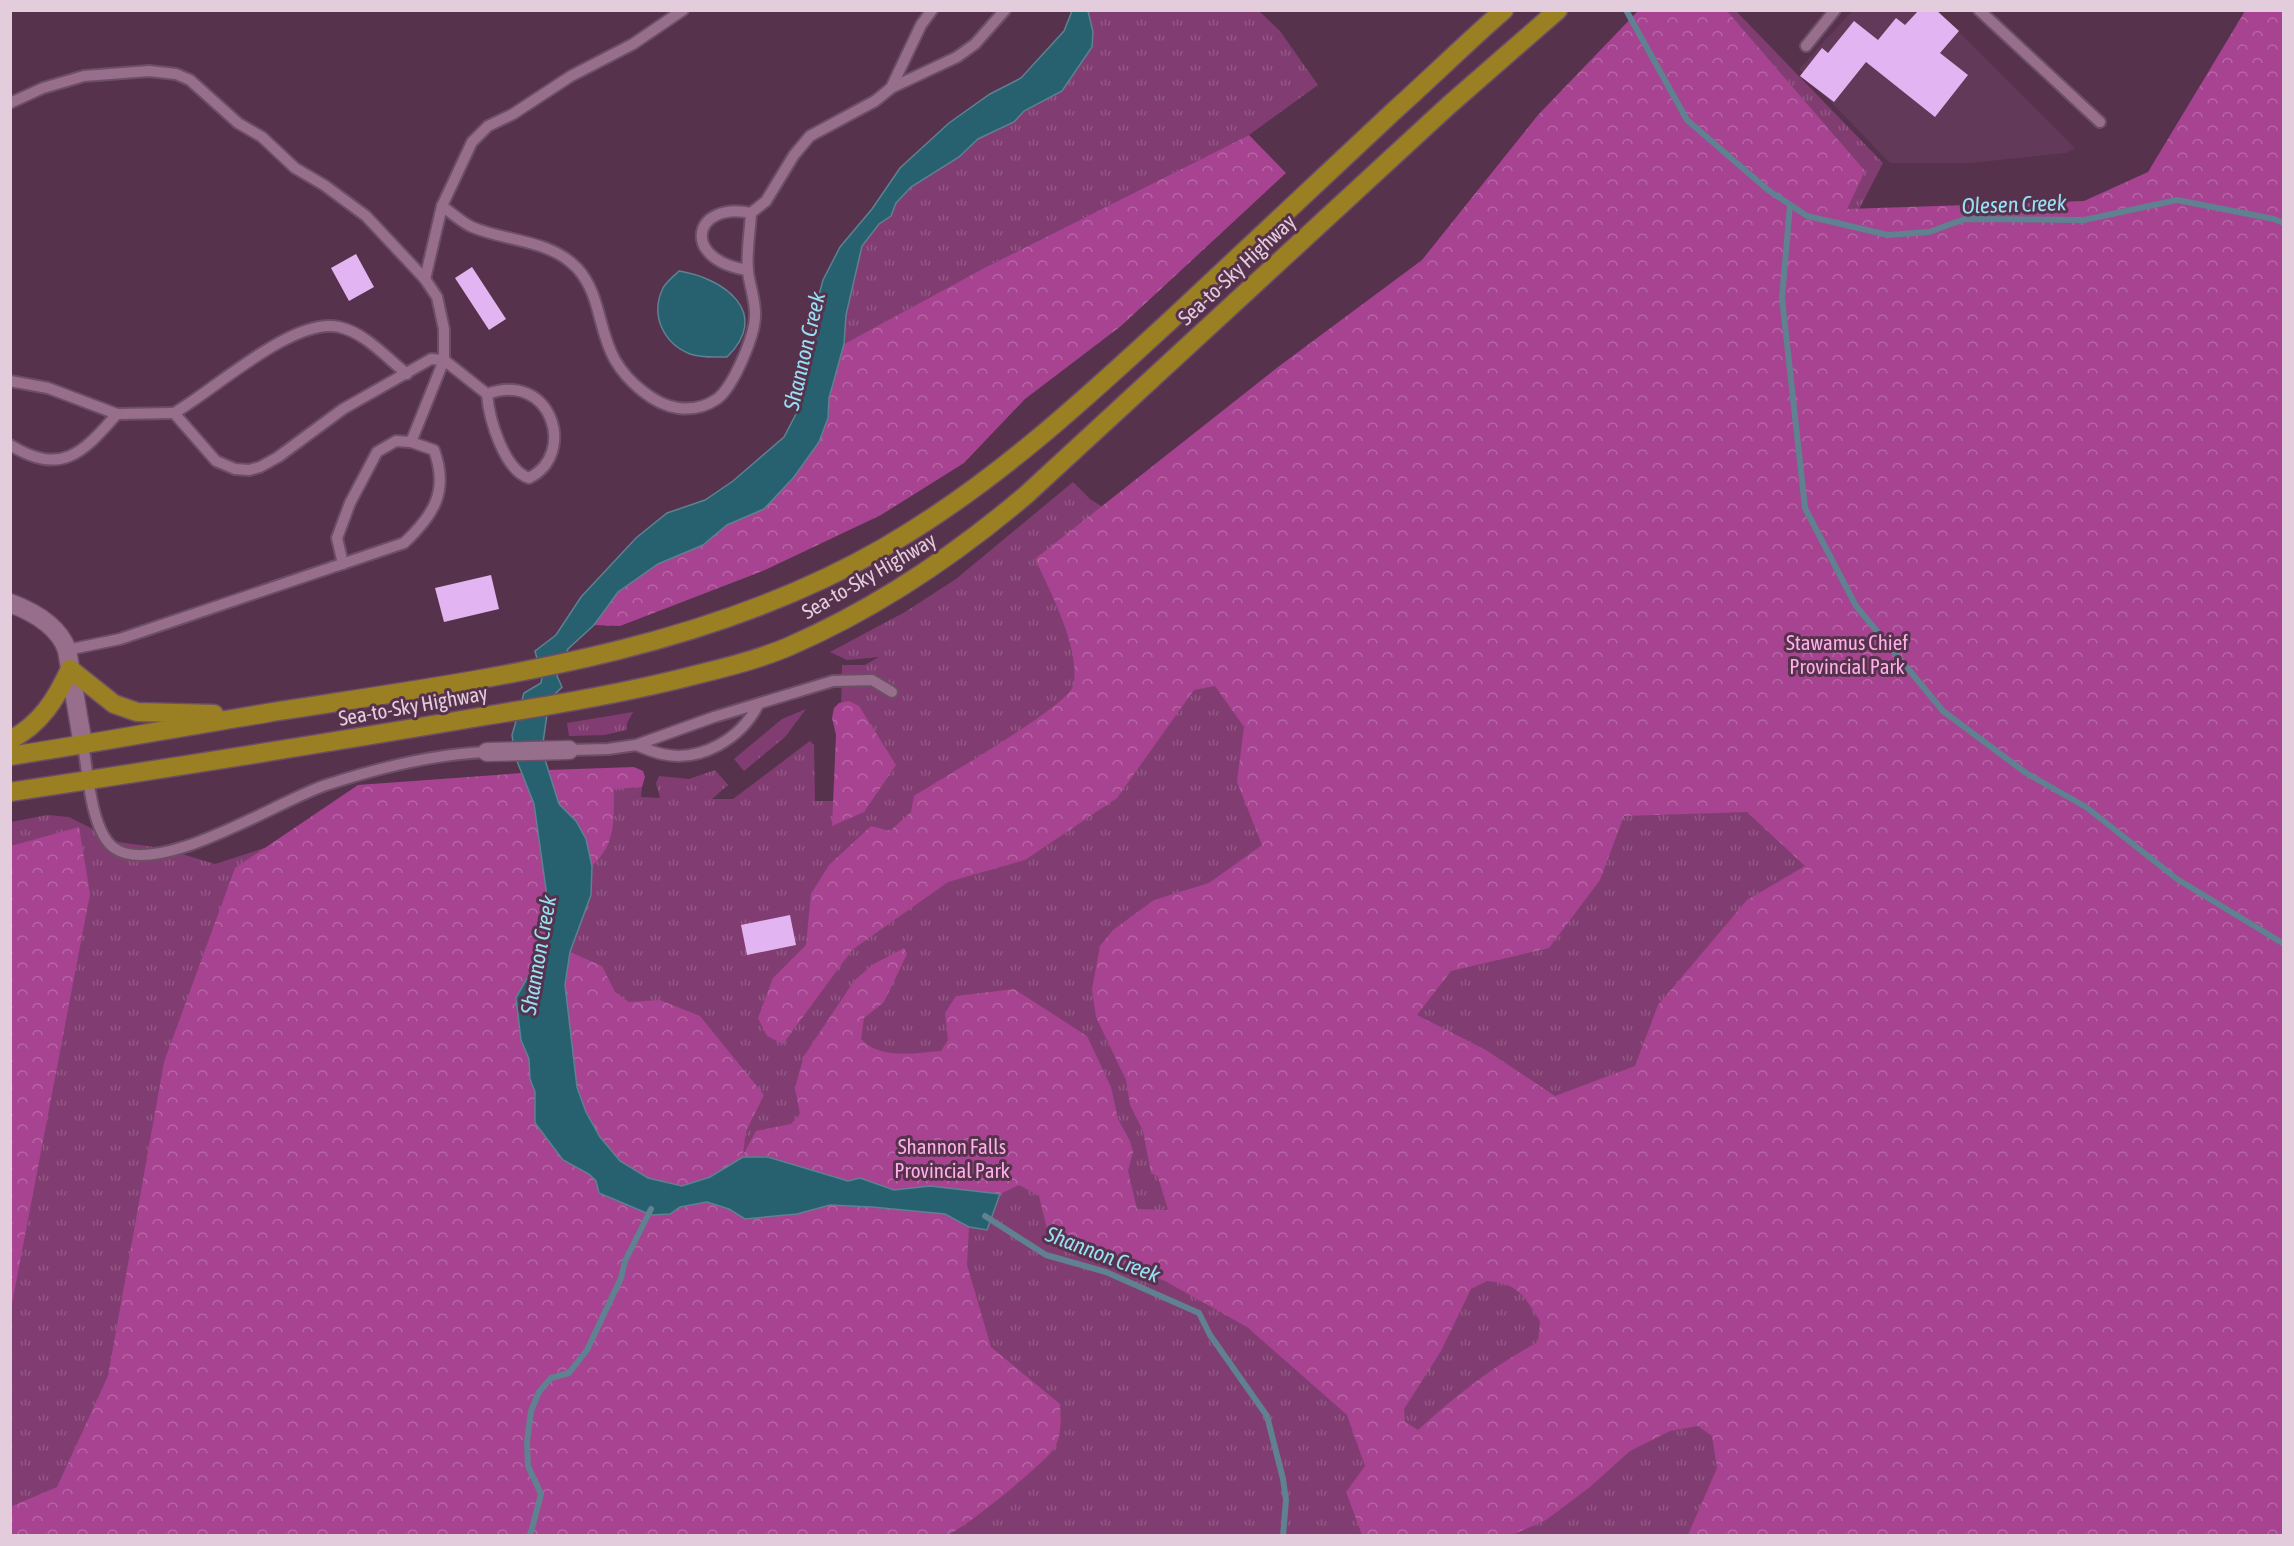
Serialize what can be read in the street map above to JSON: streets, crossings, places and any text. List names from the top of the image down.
{
  "streets": {
    "highway": ["Sea-to-Sky Highway"]
  },
  "water": ["Olesen Creek", "Shannon Creek"],
  "parks": ["Stawamus Chief Provincial Park", "Shannon Falls Provincial Park"]
}
